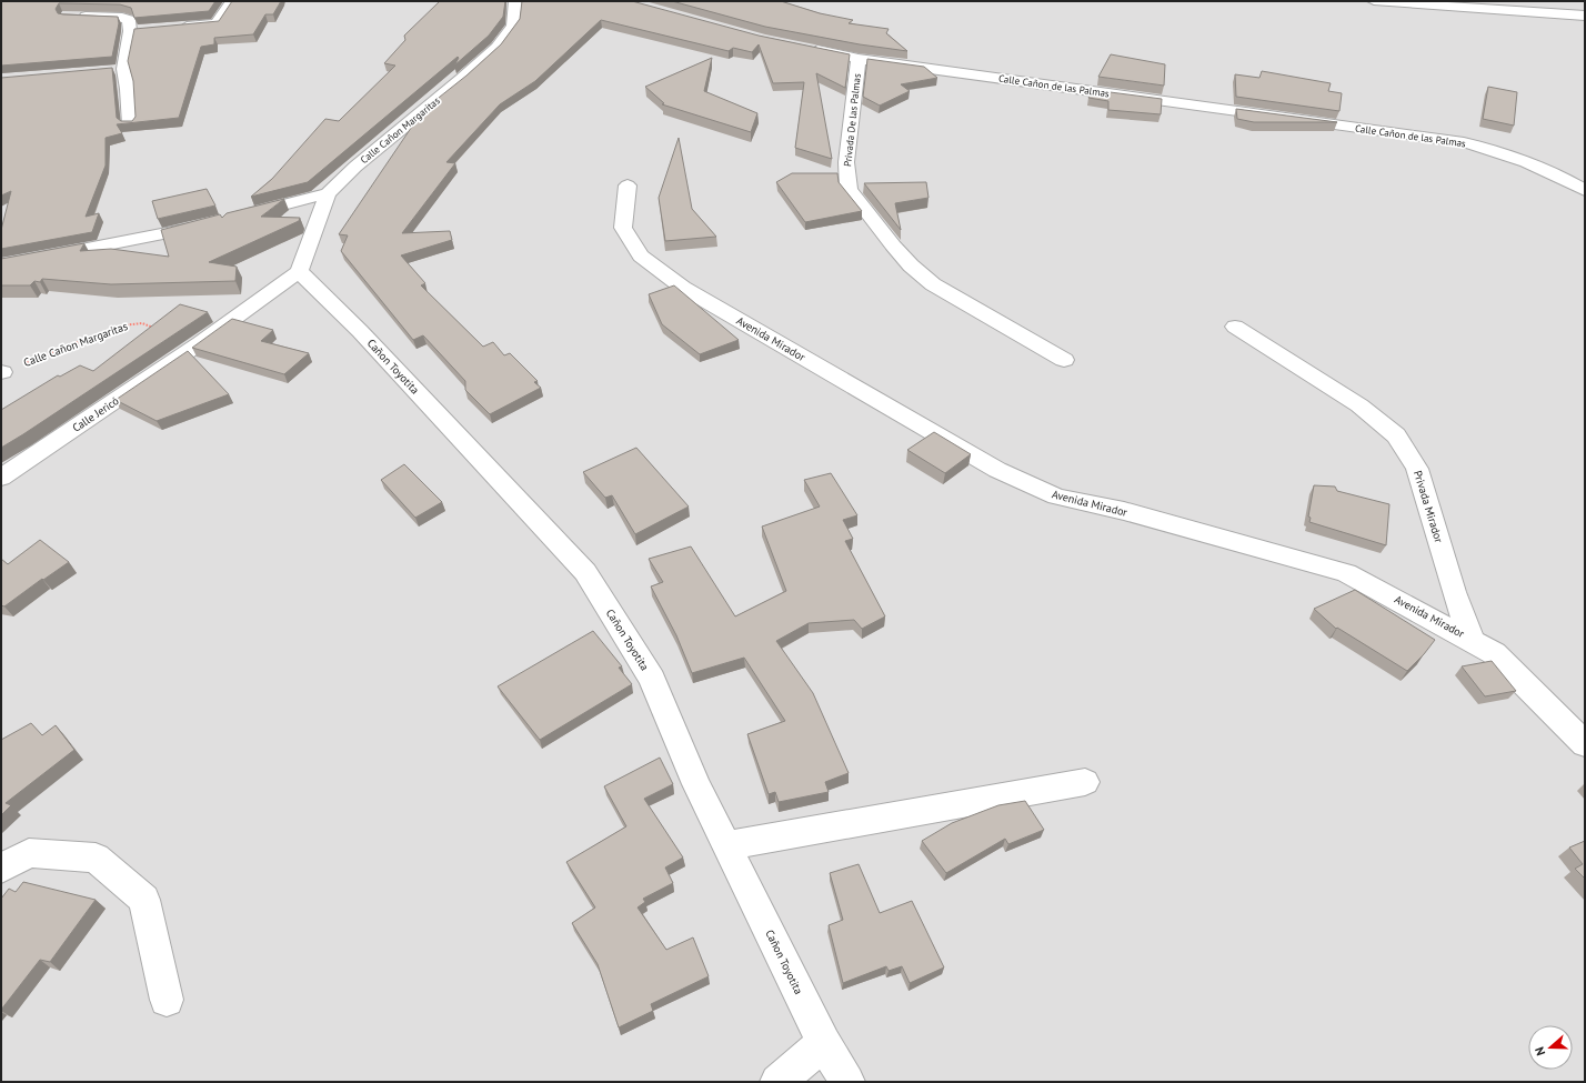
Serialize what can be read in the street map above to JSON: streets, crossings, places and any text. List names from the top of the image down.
{
  "streets": {
    "street": [
      "Calle Cañon de las Palmas",
      "Privada De las Palmas",
      "Calle Cañon Margaritas",
      "Avenida Mirador",
      "Cañon Toyotita",
      "Calle Jericó",
      "Privada Mirador"
    ]
  },
  "crossings": [
    ["Calle Cañon de las Palmas", "Privada De las Palmas"],
    ["Calle Cañon Margaritas", "Cañon Toyotita"],
    ["Calle Cañon Margaritas", "Calle Jericó"],
    ["Avenida Mirador", "Privada Mirador"],
    ["Cañon Toyotita", "Calle Jericó"]
  ],
  "north": "left"
}
